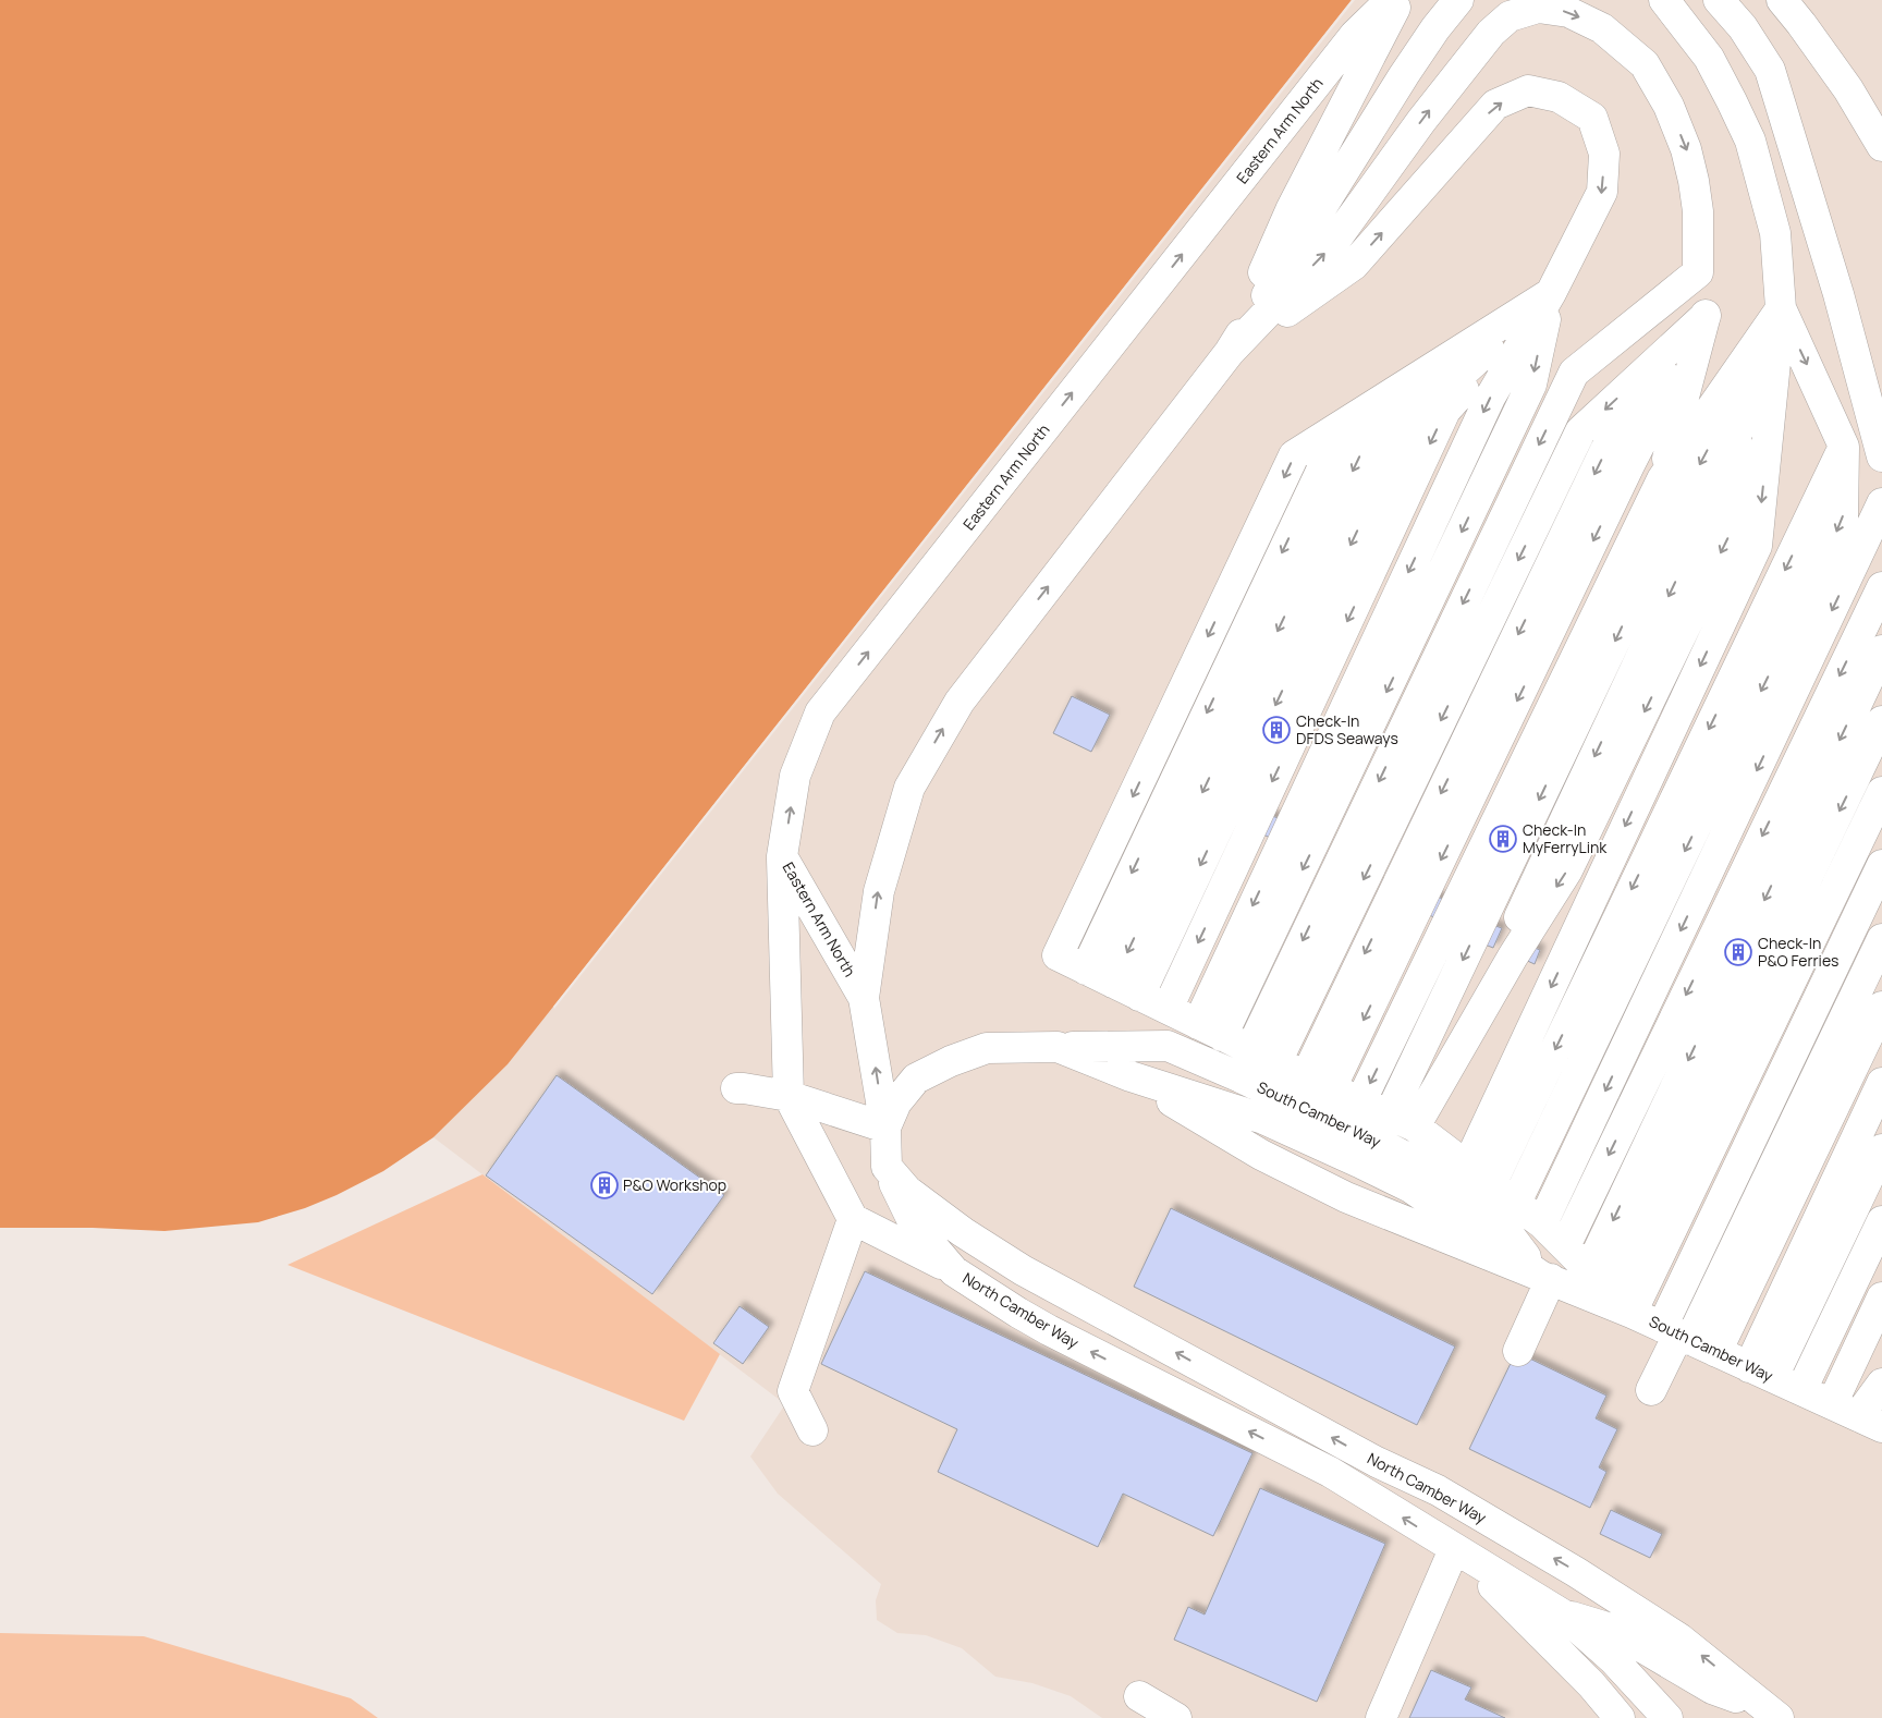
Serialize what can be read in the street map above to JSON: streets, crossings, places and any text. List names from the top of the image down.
{
  "streets": {
    "lane": ["Eastern Arm North", "South Camber Way", "North Camber Way"]
  },
  "crossings": [
    ["South Camber Way", "North Camber Way"]
  ],
  "places": {
    "building": [
      "Check-In DFDS Seaways",
      "Check-In MyFerryLink",
      "Check-In P&O Ferries",
      "P&O Workshop"
    ]
  }
}
